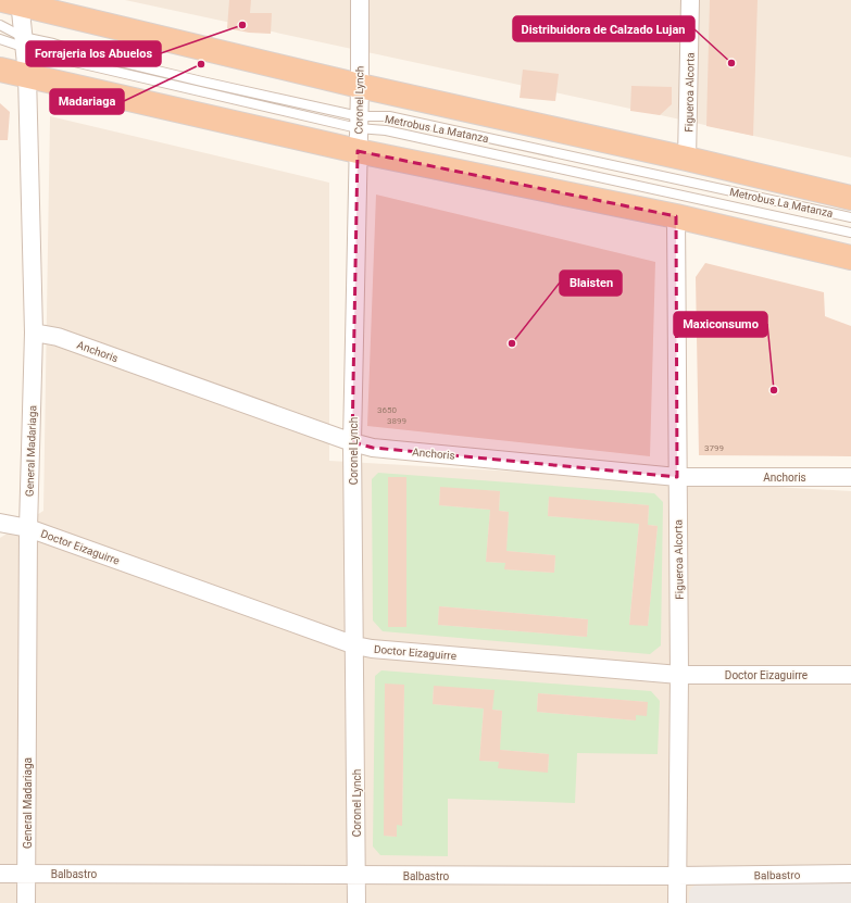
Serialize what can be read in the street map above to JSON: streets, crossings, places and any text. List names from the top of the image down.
{
  "streets": {
    "street": [
      "Figueroa Alcorta",
      "Coronel Lynch",
      "Anchoris",
      "General Madariaga",
      "Doctor Eizaguirre",
      "Balbastro"
    ],
    "lane": ["Metrobus La Matanza"]
  },
  "crossings": [
    ["Figueroa Alcorta", "Anchoris"],
    ["Figueroa Alcorta", "Doctor Eizaguirre"],
    ["Figueroa Alcorta", "Balbastro"],
    ["Coronel Lynch", "Metrobus La Matanza"],
    ["Coronel Lynch", "Anchoris"],
    ["Coronel Lynch", "Doctor Eizaguirre"],
    ["Coronel Lynch", "Balbastro"],
    ["Metrobus La Matanza", "General Madariaga"],
    ["Anchoris", "General Madariaga"],
    ["General Madariaga", "Doctor Eizaguirre"],
    ["General Madariaga", "Balbastro"]
  ],
  "places": [
    "Forrajeria los Abuelos",
    "Distribuidora de Calzado Lujan",
    "Madariaga",
    "Blaisten",
    "Maxiconsumo"
  ],
  "house_numbers": ["3650", "3899", "3799"]
}
